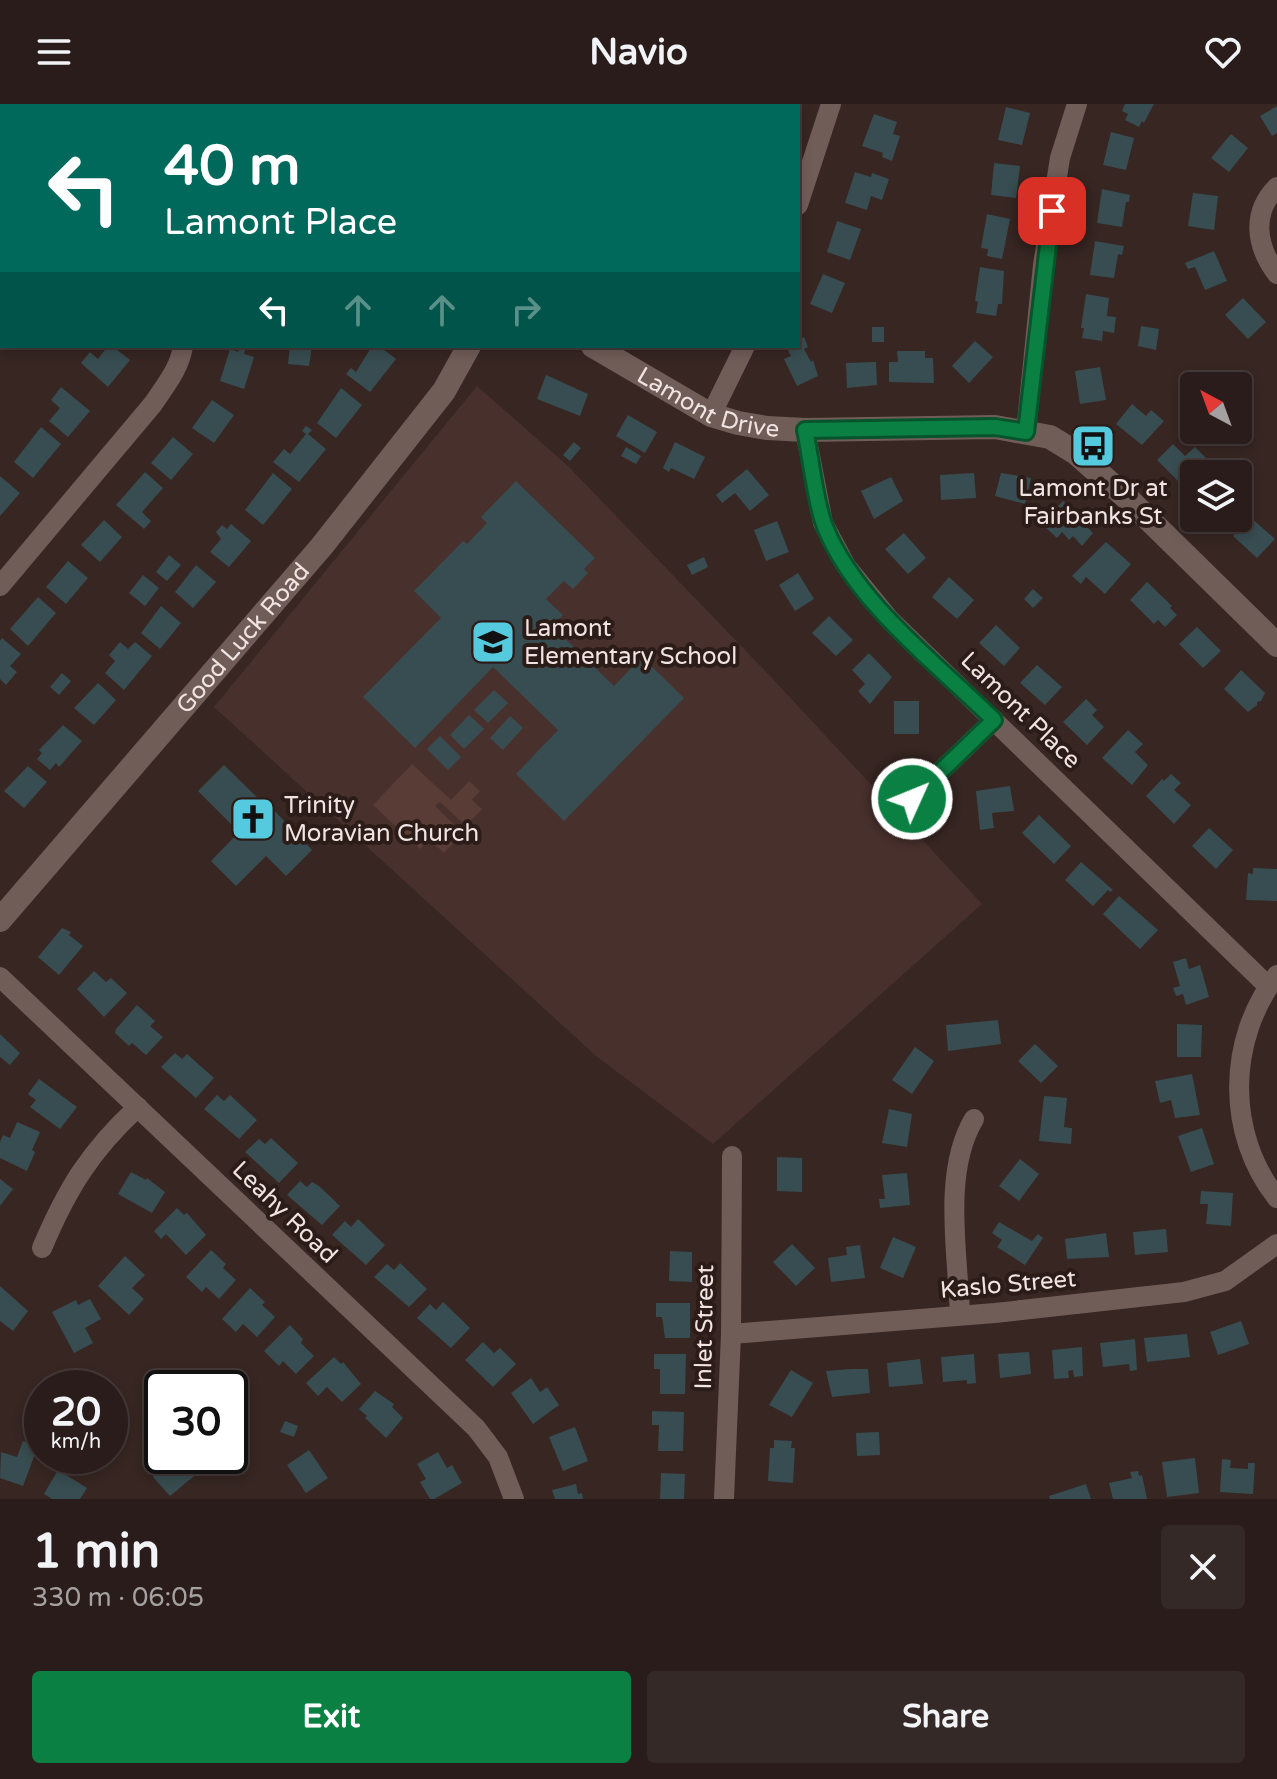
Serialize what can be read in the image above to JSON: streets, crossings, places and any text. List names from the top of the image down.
{
  "streets": {
    "street": [
      "Lamont Drive",
      "Good Luck Road",
      "Lamont Place",
      "Leahy Road",
      "Kaslo Street",
      "Inlet Street"
    ]
  },
  "crossings": [
    ["Lamont Drive", "Lamont Place"],
    ["Kaslo Street", "Inlet Street"]
  ],
  "places": {
    "bus stop": ["Lamont Dr at Fairbanks St"],
    "school or university": ["Lamont Elementary School"],
    "church": ["Trinity Moravian Church"]
  },
  "north": "top left",
  "page": {
    "header": "Navio",
    "turn": ["40 m", "Lamont Place"],
    "speed": "20 km/h",
    "limit": "30",
    "heading": ["1 min", "330 m · 06:05"],
    "buttons": ["Exit", "Share"]
  }
}
